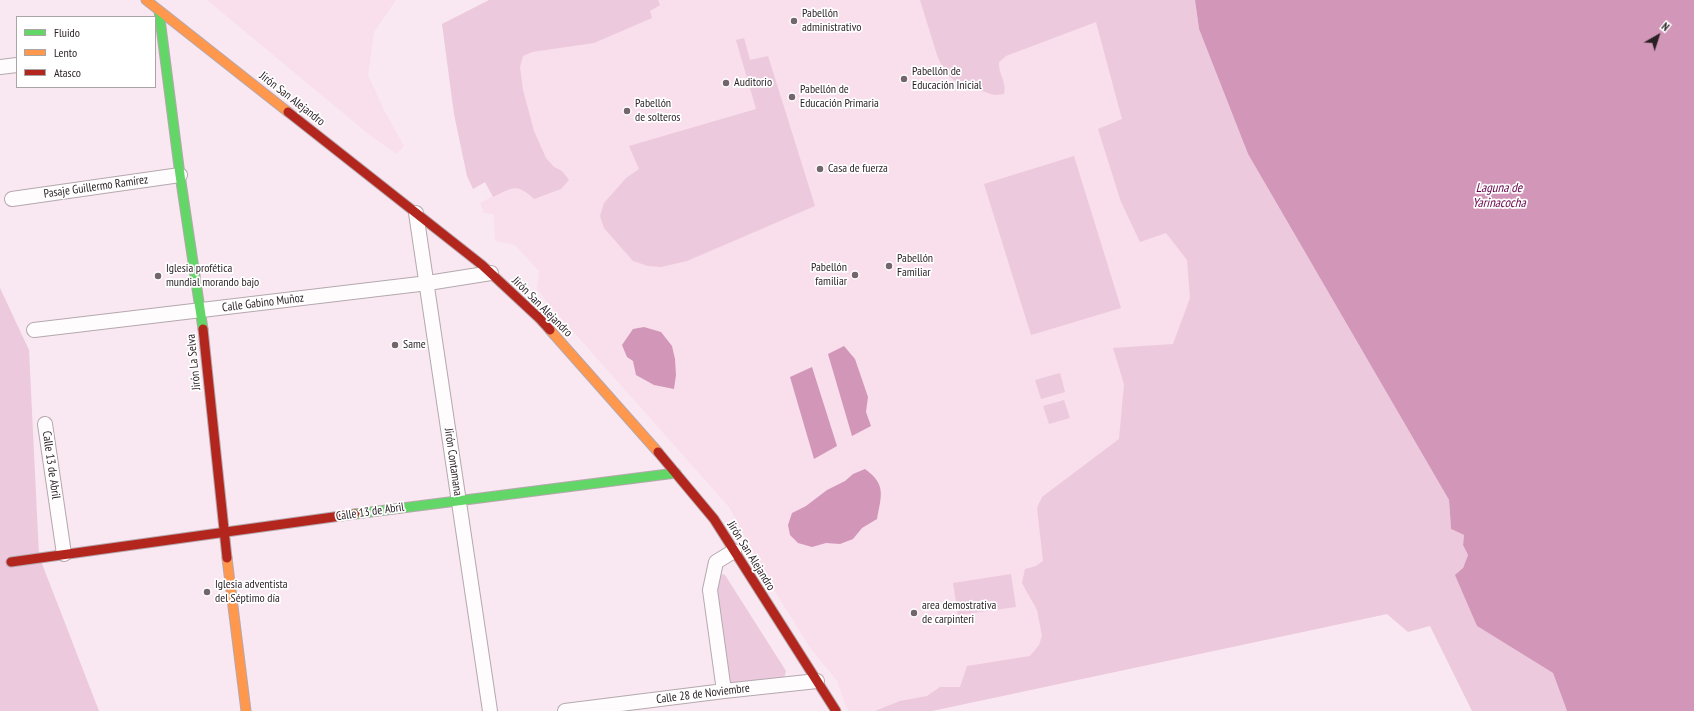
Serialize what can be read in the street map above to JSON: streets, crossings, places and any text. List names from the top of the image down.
{
  "streets": {
    "street": [
      "Jirón San Alejandro",
      "Pasaje Guillermo Ramírez",
      "Calle Gabino Muñoz",
      "Jirón La Selva",
      "Jirón Contamana",
      "Calle 13 de Abril",
      "Calle 28 de Noviembre"
    ]
  },
  "crossings": [
    ["Jirón San Alejandro", "Calle Gabino Muñoz"],
    ["Jirón San Alejandro", "Jirón La Selva"],
    ["Jirón San Alejandro", "Jirón Contamana"],
    ["Jirón San Alejandro", "Calle 13 de Abril"],
    ["Jirón San Alejandro", "Calle 28 de Noviembre"],
    ["Pasaje Guillermo Ramírez", "Jirón La Selva"],
    ["Calle Gabino Muñoz", "Jirón La Selva"],
    ["Calle Gabino Muñoz", "Jirón Contamana"],
    ["Jirón La Selva", "Calle 13 de Abril"],
    ["Jirón Contamana", "Calle 13 de Abril"]
  ],
  "water": ["Laguna de Yarinacocha"],
  "places": [
    "Pabellón administrativo",
    "Pabellón de Educación Inicial",
    "Auditorio",
    "Pabellón de Educación Primaria",
    "Pabellón de solteros",
    "Casa de fuerza",
    "Pabellón Familiar",
    "Pabellón familiar",
    "Iglesia profética mundial morando bajo",
    "Same",
    "Iglesia adventista del Séptimo día",
    "area demostrativa de carpinteri"
  ],
  "legend": ["Fluido", "Lento", "Atasco"],
  "north": "top right"
}
